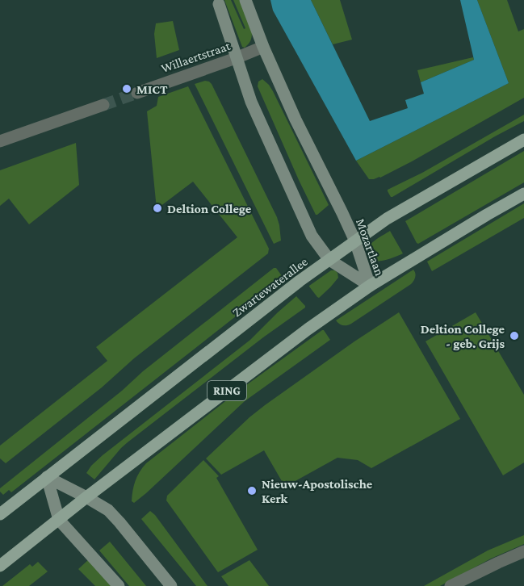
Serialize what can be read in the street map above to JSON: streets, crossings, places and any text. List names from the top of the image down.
{
  "streets": {
    "main road": ["Zwartewaterallee", "RING"],
    "street": ["Willaertstraat", "Mozartlaan"]
  },
  "crossings": [
    ["Willaertstraat", "Mozartlaan"],
    ["Mozartlaan", "Zwartewaterallee"],
    ["Mozartlaan", "RING"]
  ],
  "places": [
    "MICT",
    "Deltion College",
    "Deltion College - geb. Grijs",
    "Nieuw-Apostolische Kerk"
  ]
}
